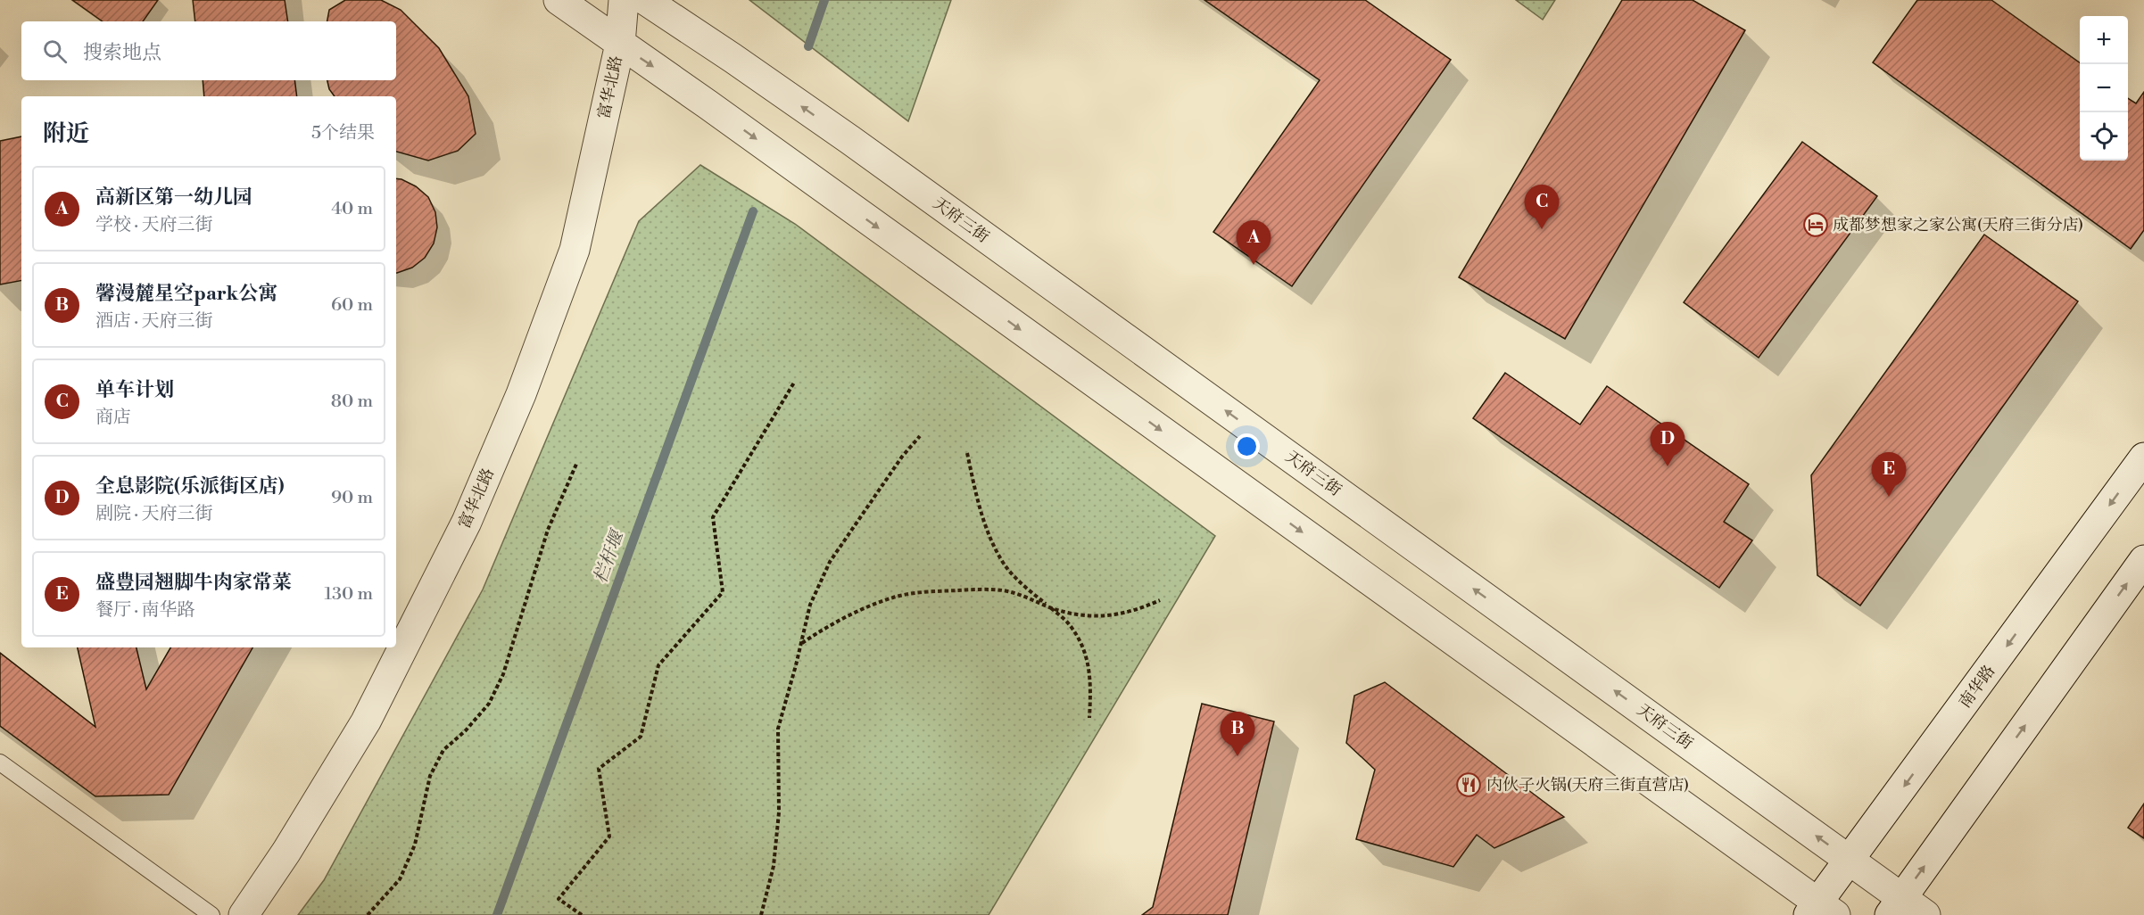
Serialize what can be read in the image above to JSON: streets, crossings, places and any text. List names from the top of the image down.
{
  "streets": {
    "street": ["富华北路", "天府三街", "南华路"]
  },
  "crossings": [
    ["天府三街", "南华路"]
  ],
  "water": ["栏杆堰"],
  "places": {
    "hotel": ["成都梦想家之家公寓(天府三街分店)"],
    "restaurant": ["内伙子火锅(天府三街直营店)"]
  },
  "page": {
    "map_buttons": ["+", "−"],
    "search": "搜索地点",
    "heading": ["附近", "5个结果"],
    "list": [
      {
        "mark": "A",
        "name": "高新区第一幼儿园",
        "note": "学校 · 天府三街",
        "value": "40 m"
      },
      {
        "mark": "B",
        "name": "馨漫麓星空park公寓",
        "note": "酒店 · 天府三街",
        "value": "60 m"
      },
      {
        "mark": "C",
        "name": "单车计划",
        "note": "商店",
        "value": "80 m"
      },
      {
        "mark": "D",
        "name": "全息影院(乐派街区店)",
        "note": "剧院 · 天府三街",
        "value": "90 m"
      },
      {
        "mark": "E",
        "name": "盛豊园翘脚牛肉家常菜",
        "note": "餐厅 · 南华路",
        "value": "130 m"
      }
    ],
    "pins": [
      "C",
      "A",
      "D",
      "E",
      "B"
    ]
  }
}
